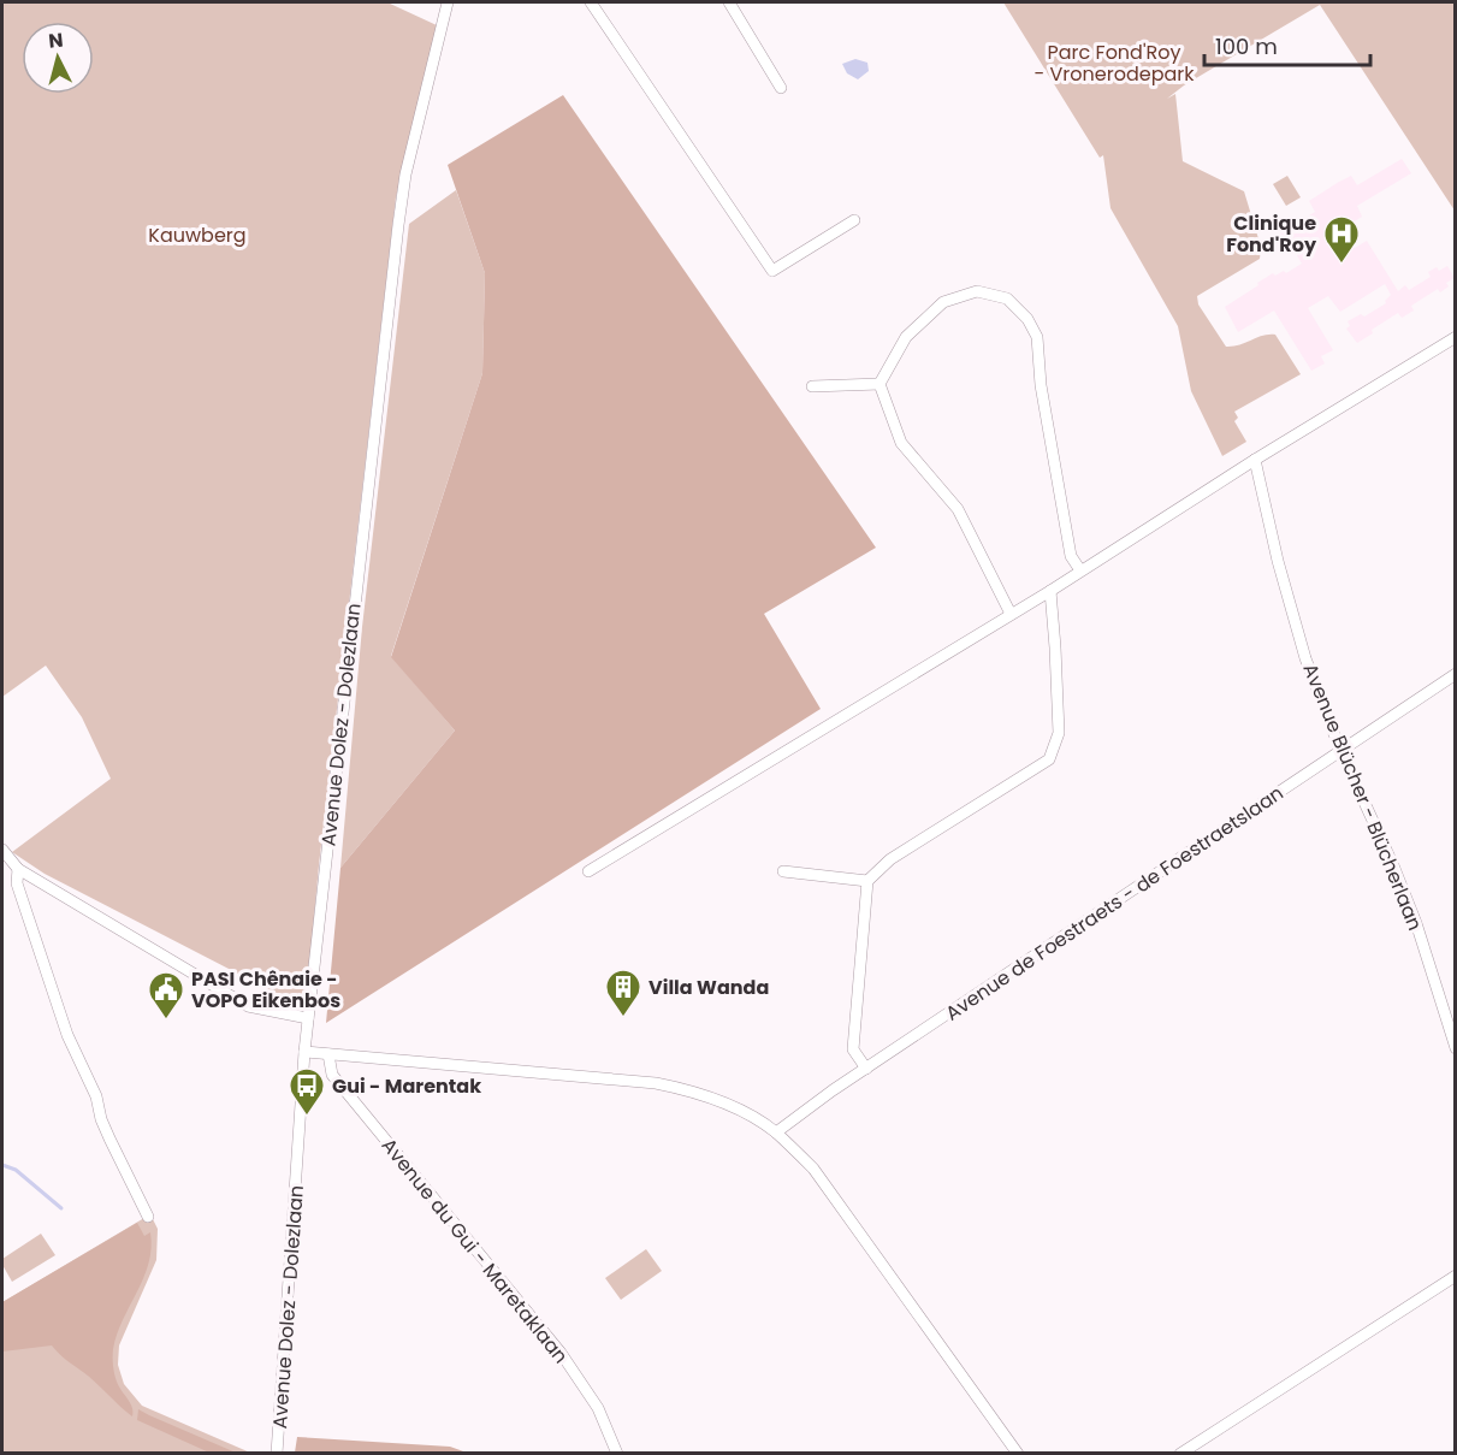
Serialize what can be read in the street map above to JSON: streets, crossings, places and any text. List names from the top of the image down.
{
  "streets": {
    "street": [
      "Avenue Dolez - Dolezlaan",
      "Avenue Blücher - Blücherlaan",
      "Avenue de Foestraets - de Foestraetslaan",
      "Avenue du Gui - Maretaklaan"
    ]
  },
  "crossings": [
    ["Avenue Blücher - Blücherlaan", "Avenue de Foestraets - de Foestraetslaan"]
  ],
  "parks": ["Parc Fond'Roy - Vronerodepark", "Kauwberg"],
  "places": {
    "hospital": ["Clinique Fond'Roy"],
    "building": ["Villa Wanda"],
    "public building": ["PASI Chênaie - VOPO Eikenbos"],
    "bus stop": ["Gui - Marentak"]
  },
  "scale_bar": "100 m",
  "north": "top"
}
